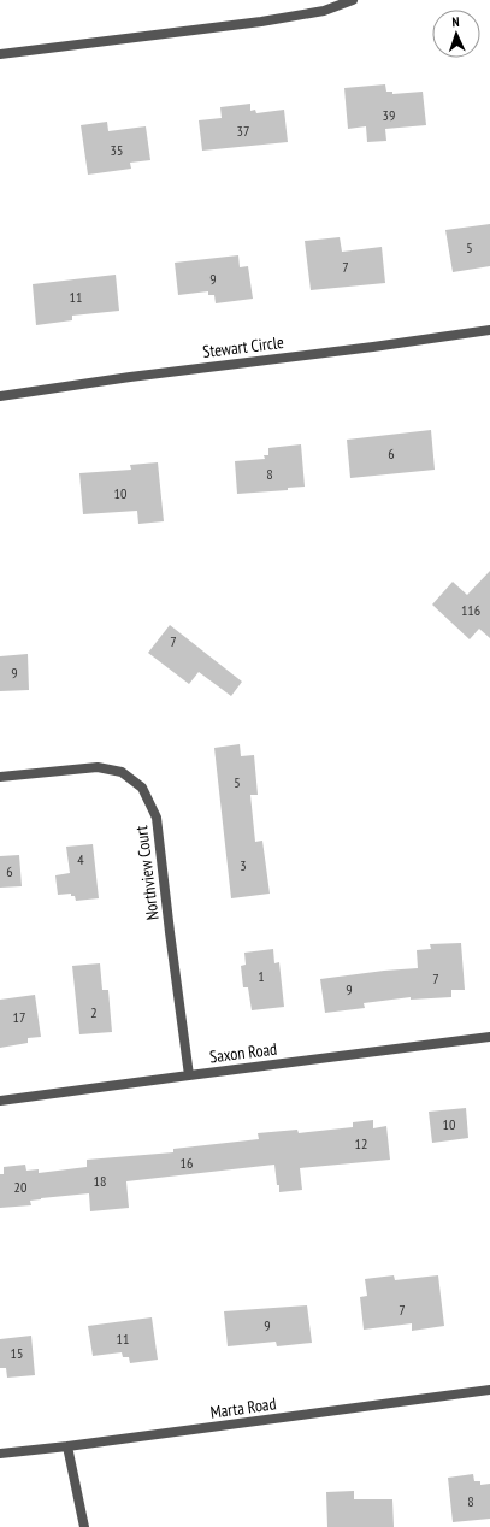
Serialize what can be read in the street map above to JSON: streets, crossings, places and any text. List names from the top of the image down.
{
  "streets": {
    "street": [
      "Stewart Circle",
      "Northview Court",
      "Saxon Road",
      "Marta Road"
    ]
  },
  "crossings": [
    ["Northview Court", "Saxon Road"]
  ],
  "house_numbers": [
    "39",
    "37",
    "35",
    "5",
    "7",
    "9",
    "11",
    "6",
    "8",
    "10",
    "116",
    "7",
    "9",
    "5",
    "4",
    "3",
    "6",
    "1",
    "7",
    "9",
    "2",
    "17",
    "10",
    "12",
    "16",
    "18",
    "20",
    "7",
    "9",
    "11",
    "15",
    "8"
  ],
  "north": "top"
}
